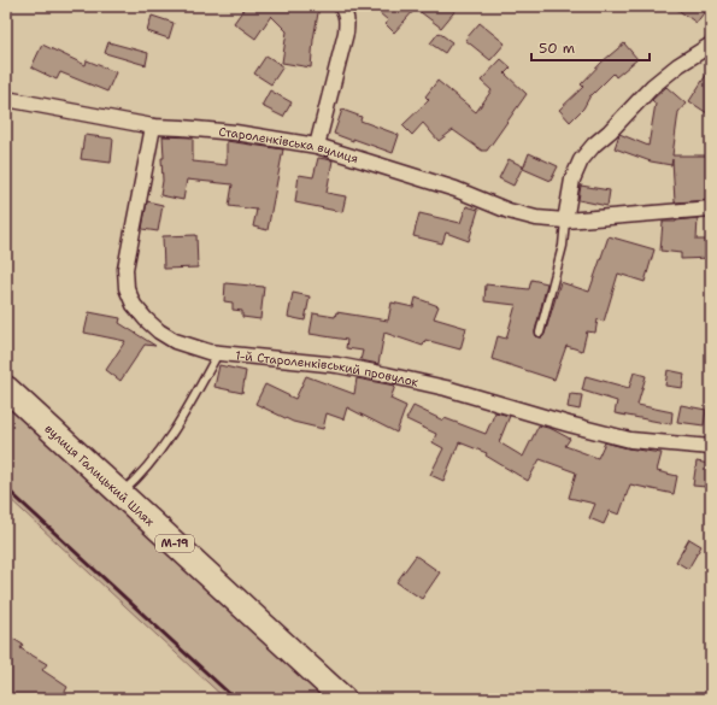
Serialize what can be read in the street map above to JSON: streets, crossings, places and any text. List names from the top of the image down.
{
  "streets": {
    "highway": ["вулиця Галицький Шлях", "М-19"],
    "street": ["Староленківська вулиця", "1-й Староленківський провулок"]
  },
  "crossings": [
    ["Староленківська вулиця", "1-й Староленківський провулок"]
  ],
  "scale_bar": "50 m"
}
